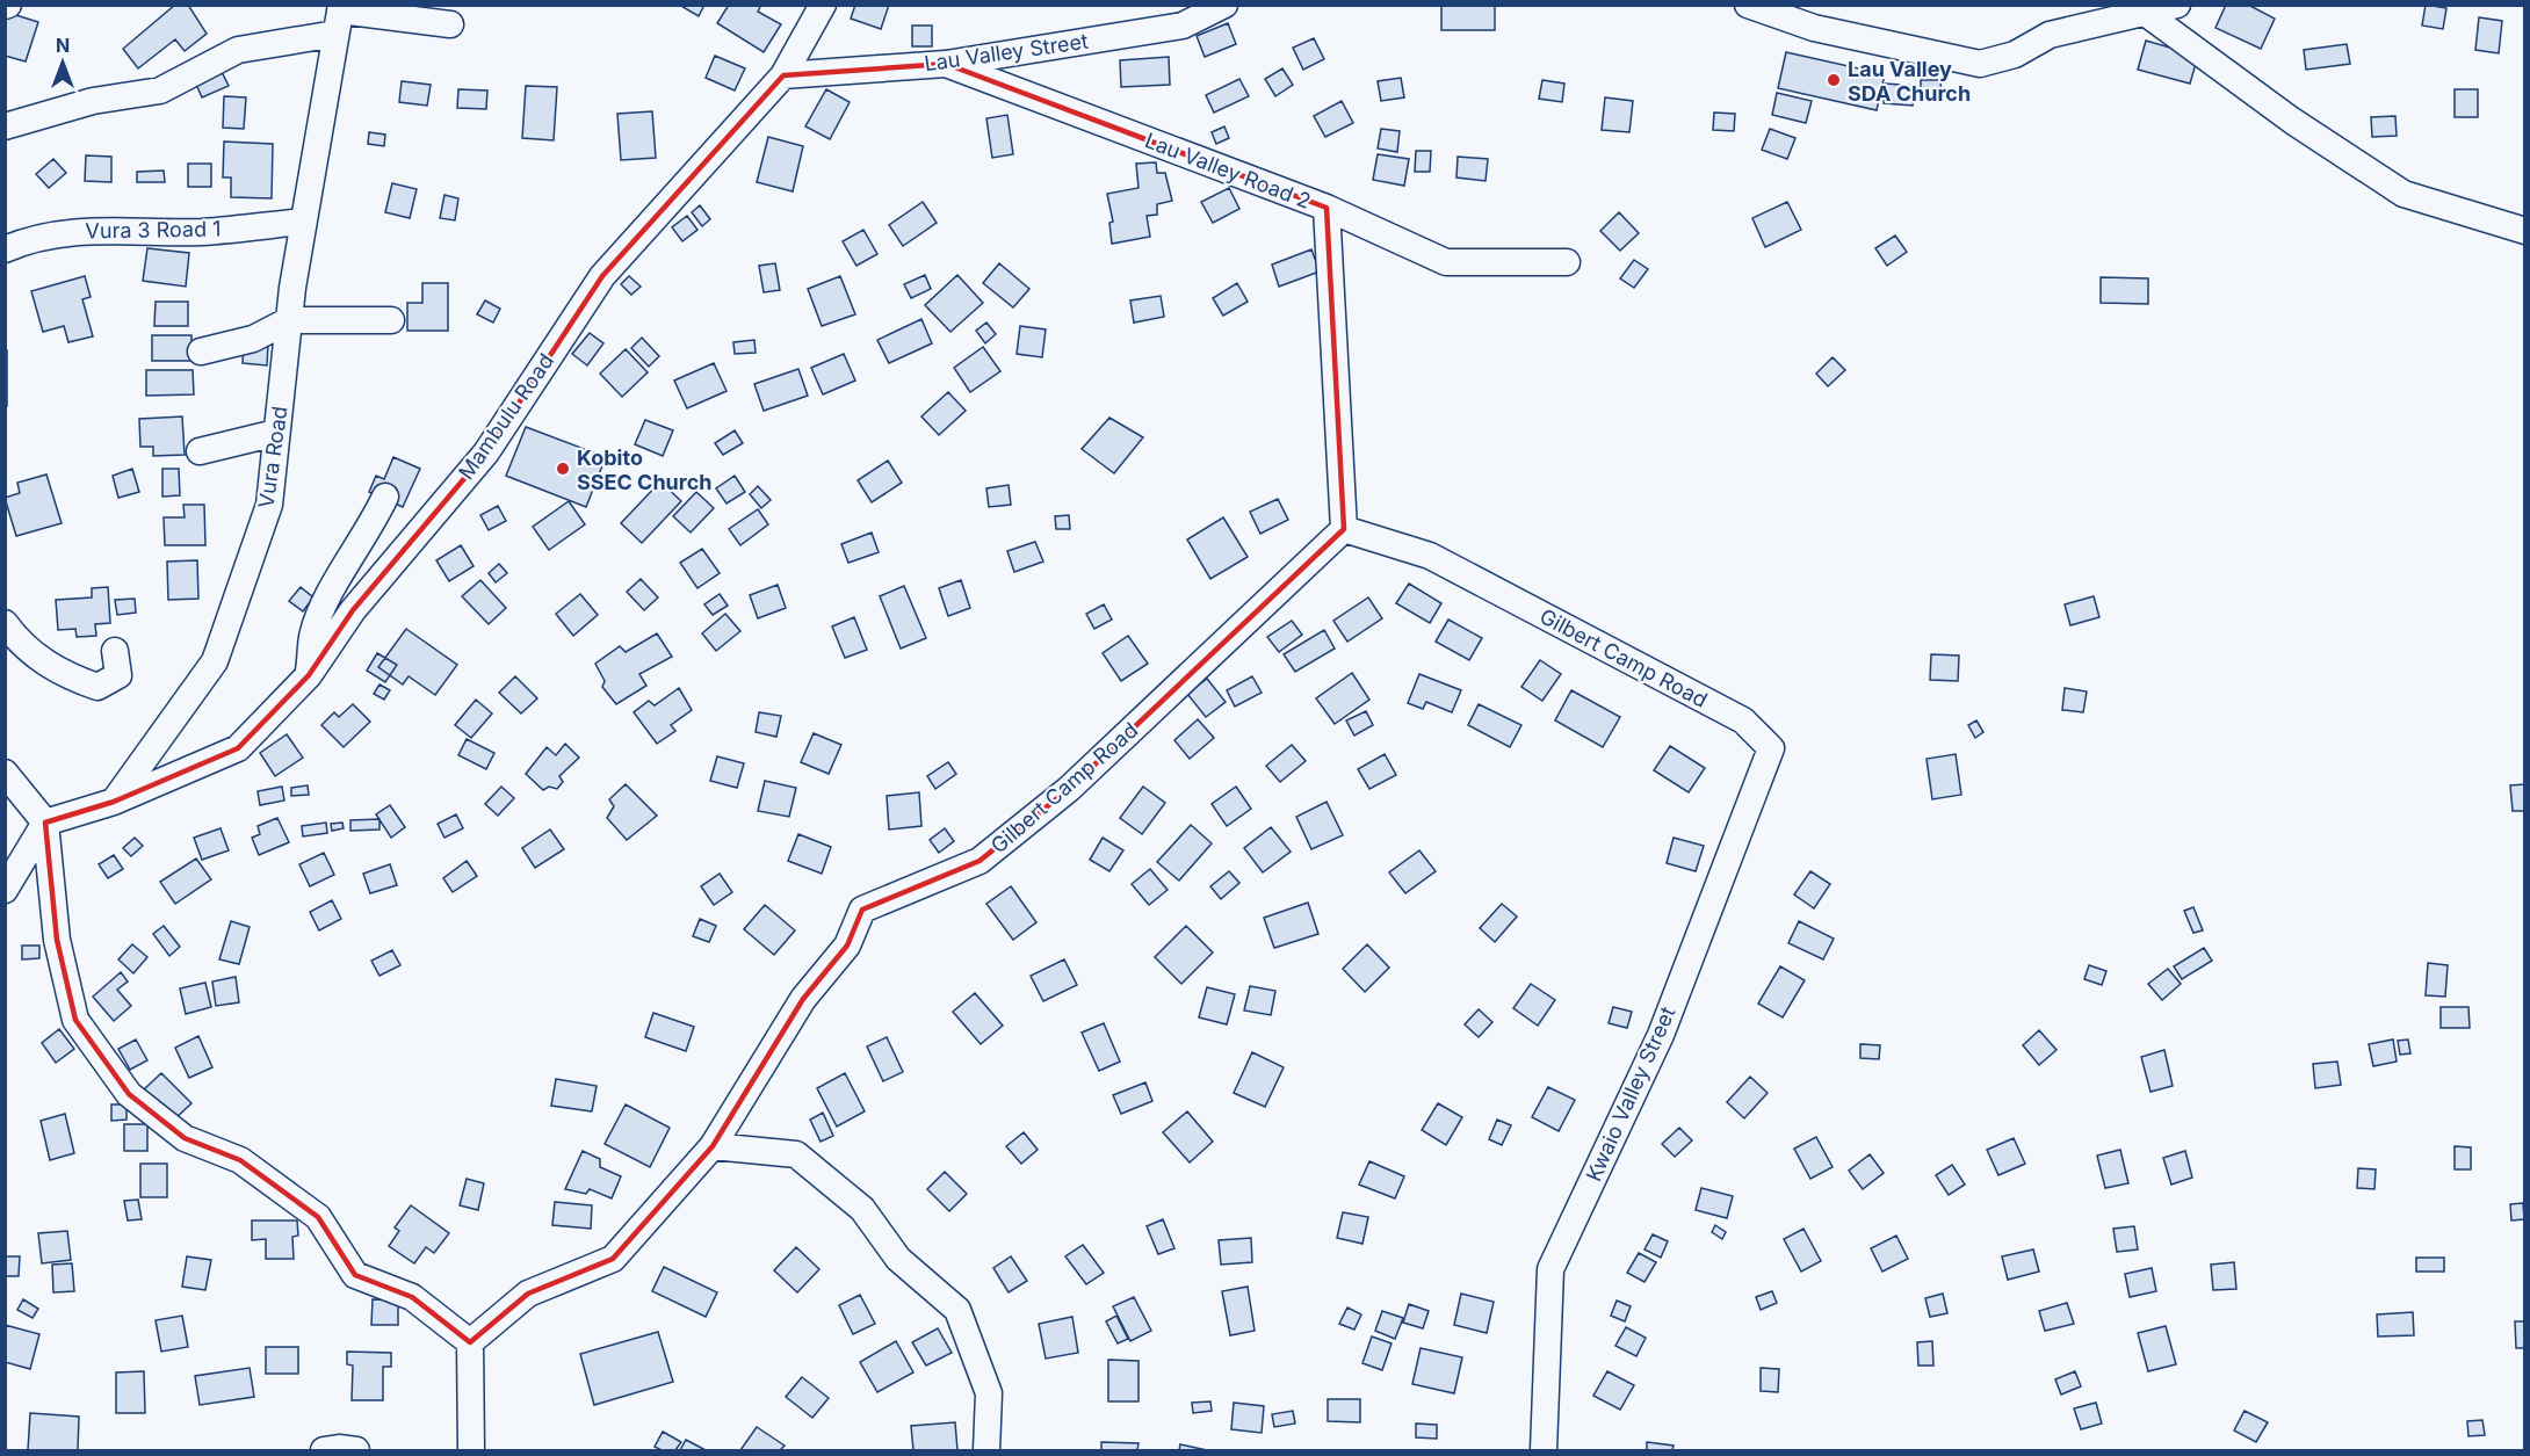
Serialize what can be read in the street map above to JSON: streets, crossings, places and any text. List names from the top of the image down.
{
  "streets": {
    "street": [
      "Lau Valley Street",
      "Lau Valley Road 2",
      "Vura 3 Road 1",
      "Mambulu Road",
      "Vura Road",
      "Gilbert Camp Road",
      "Kwaio Valley Street"
    ]
  },
  "crossings": [
    ["Lau Valley Street", "Lau Valley Road 2"],
    ["Lau Valley Street", "Mambulu Road"],
    ["Lau Valley Road 2", "Gilbert Camp Road"],
    ["Vura 3 Road 1", "Vura Road"],
    ["Mambulu Road", "Vura Road"],
    ["Gilbert Camp Road", "Kwaio Valley Street"]
  ],
  "places": ["Lau Valley SDA Church", "Kobito SSEC Church"],
  "north": "top"
}
